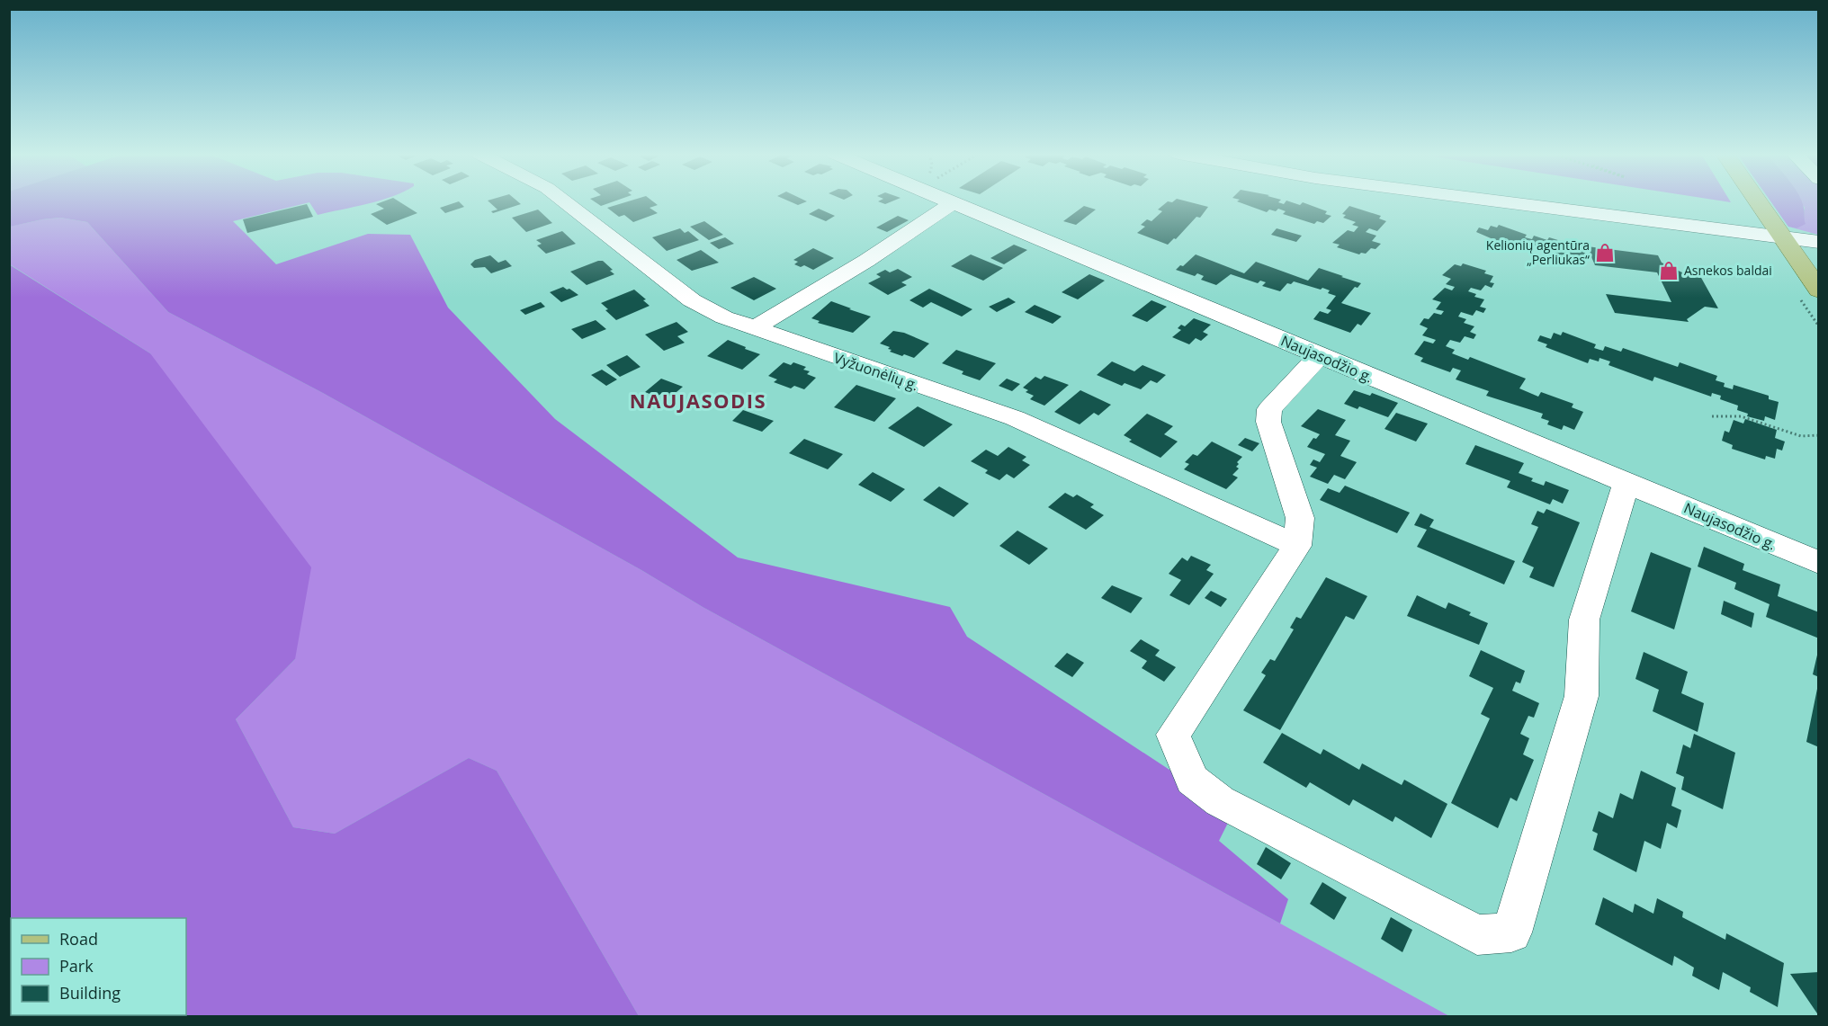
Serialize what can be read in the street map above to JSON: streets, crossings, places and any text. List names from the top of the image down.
{
  "streets": {
    "street": ["Naujasodžio g.", "Vyžuonėlių g."]
  },
  "districts": ["NAUJASODIS"],
  "places": {
    "shop": ["Kelionių agentūra „Perliukas“", "Asnekos baldai"]
  },
  "legend": ["Road", "Park", "Building"]
}
